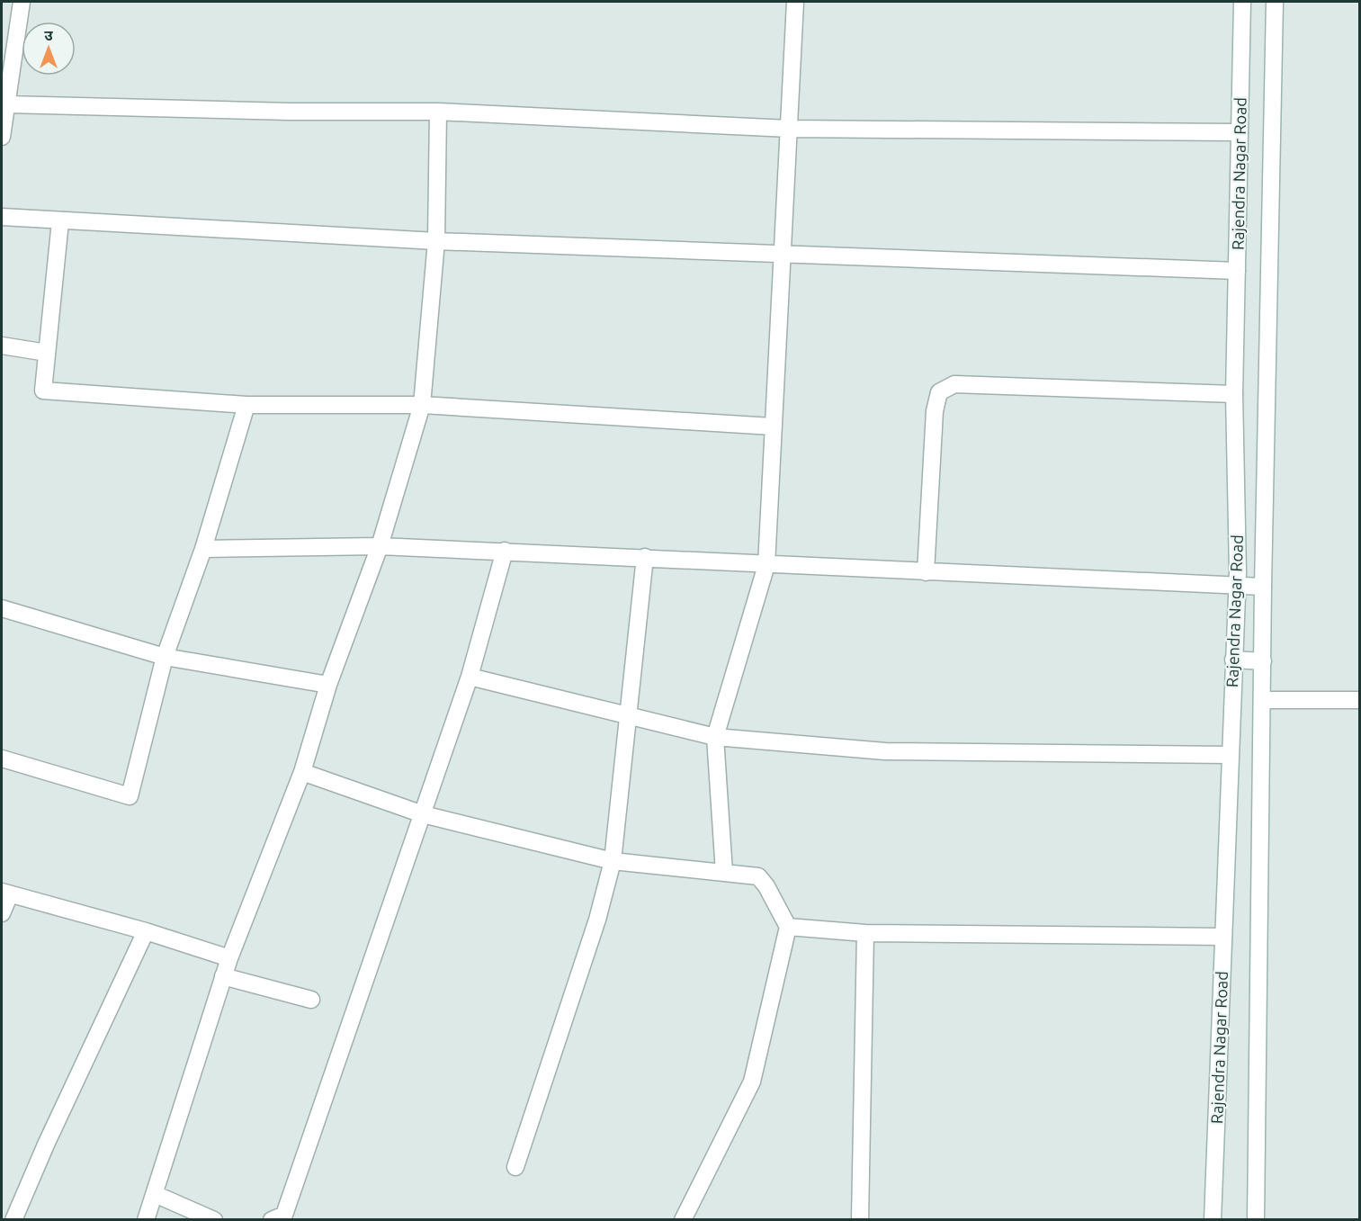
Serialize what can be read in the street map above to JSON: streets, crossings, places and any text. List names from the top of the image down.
{
  "streets": {
    "street": ["Rajendra Nagar Road"]
  },
  "north": "top"
}
